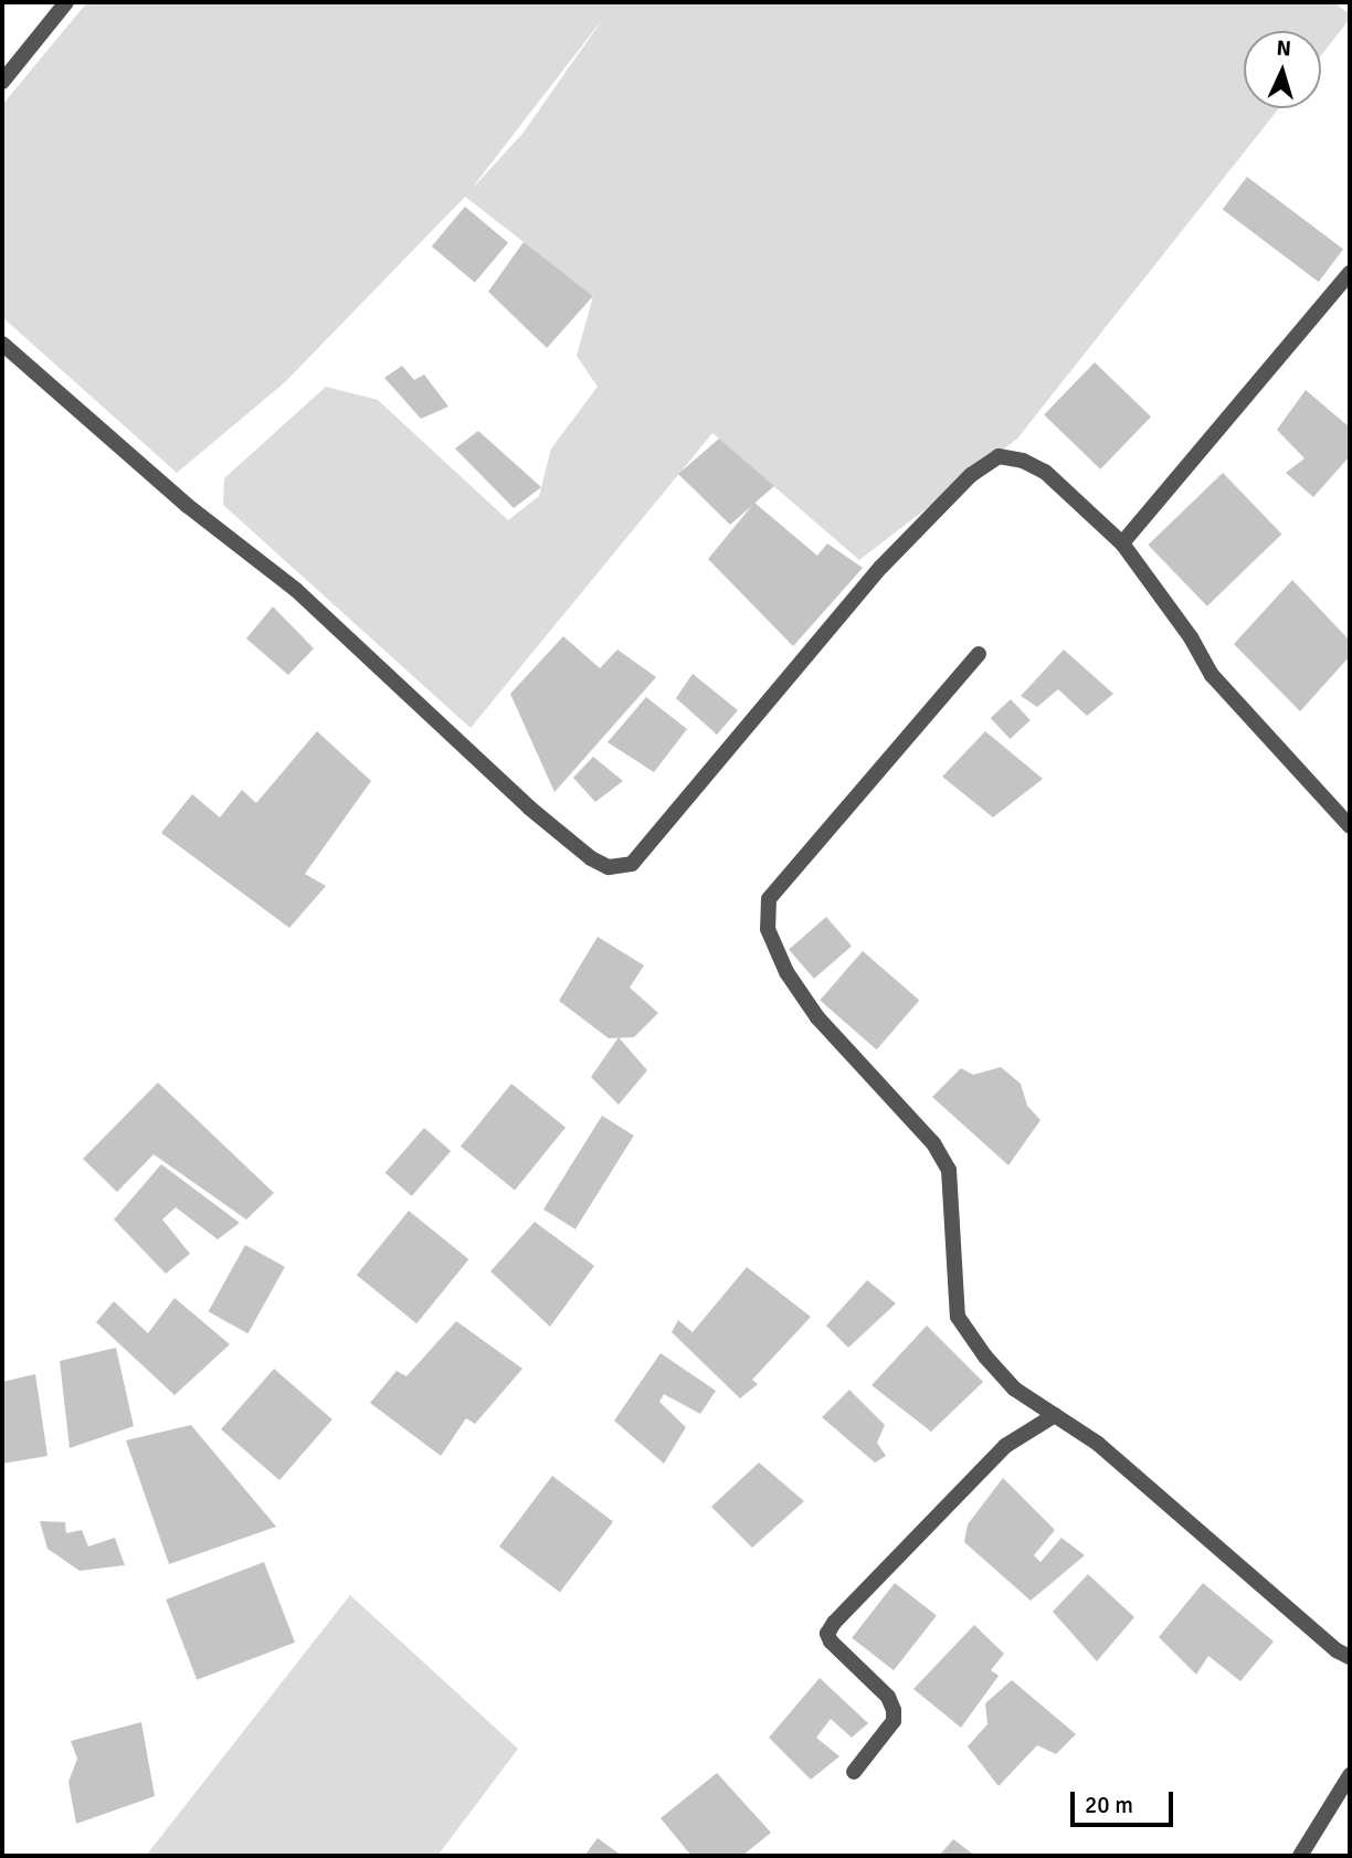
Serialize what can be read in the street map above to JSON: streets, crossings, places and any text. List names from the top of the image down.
{
  "scale_bar": "20 m",
  "north": "top"
}
